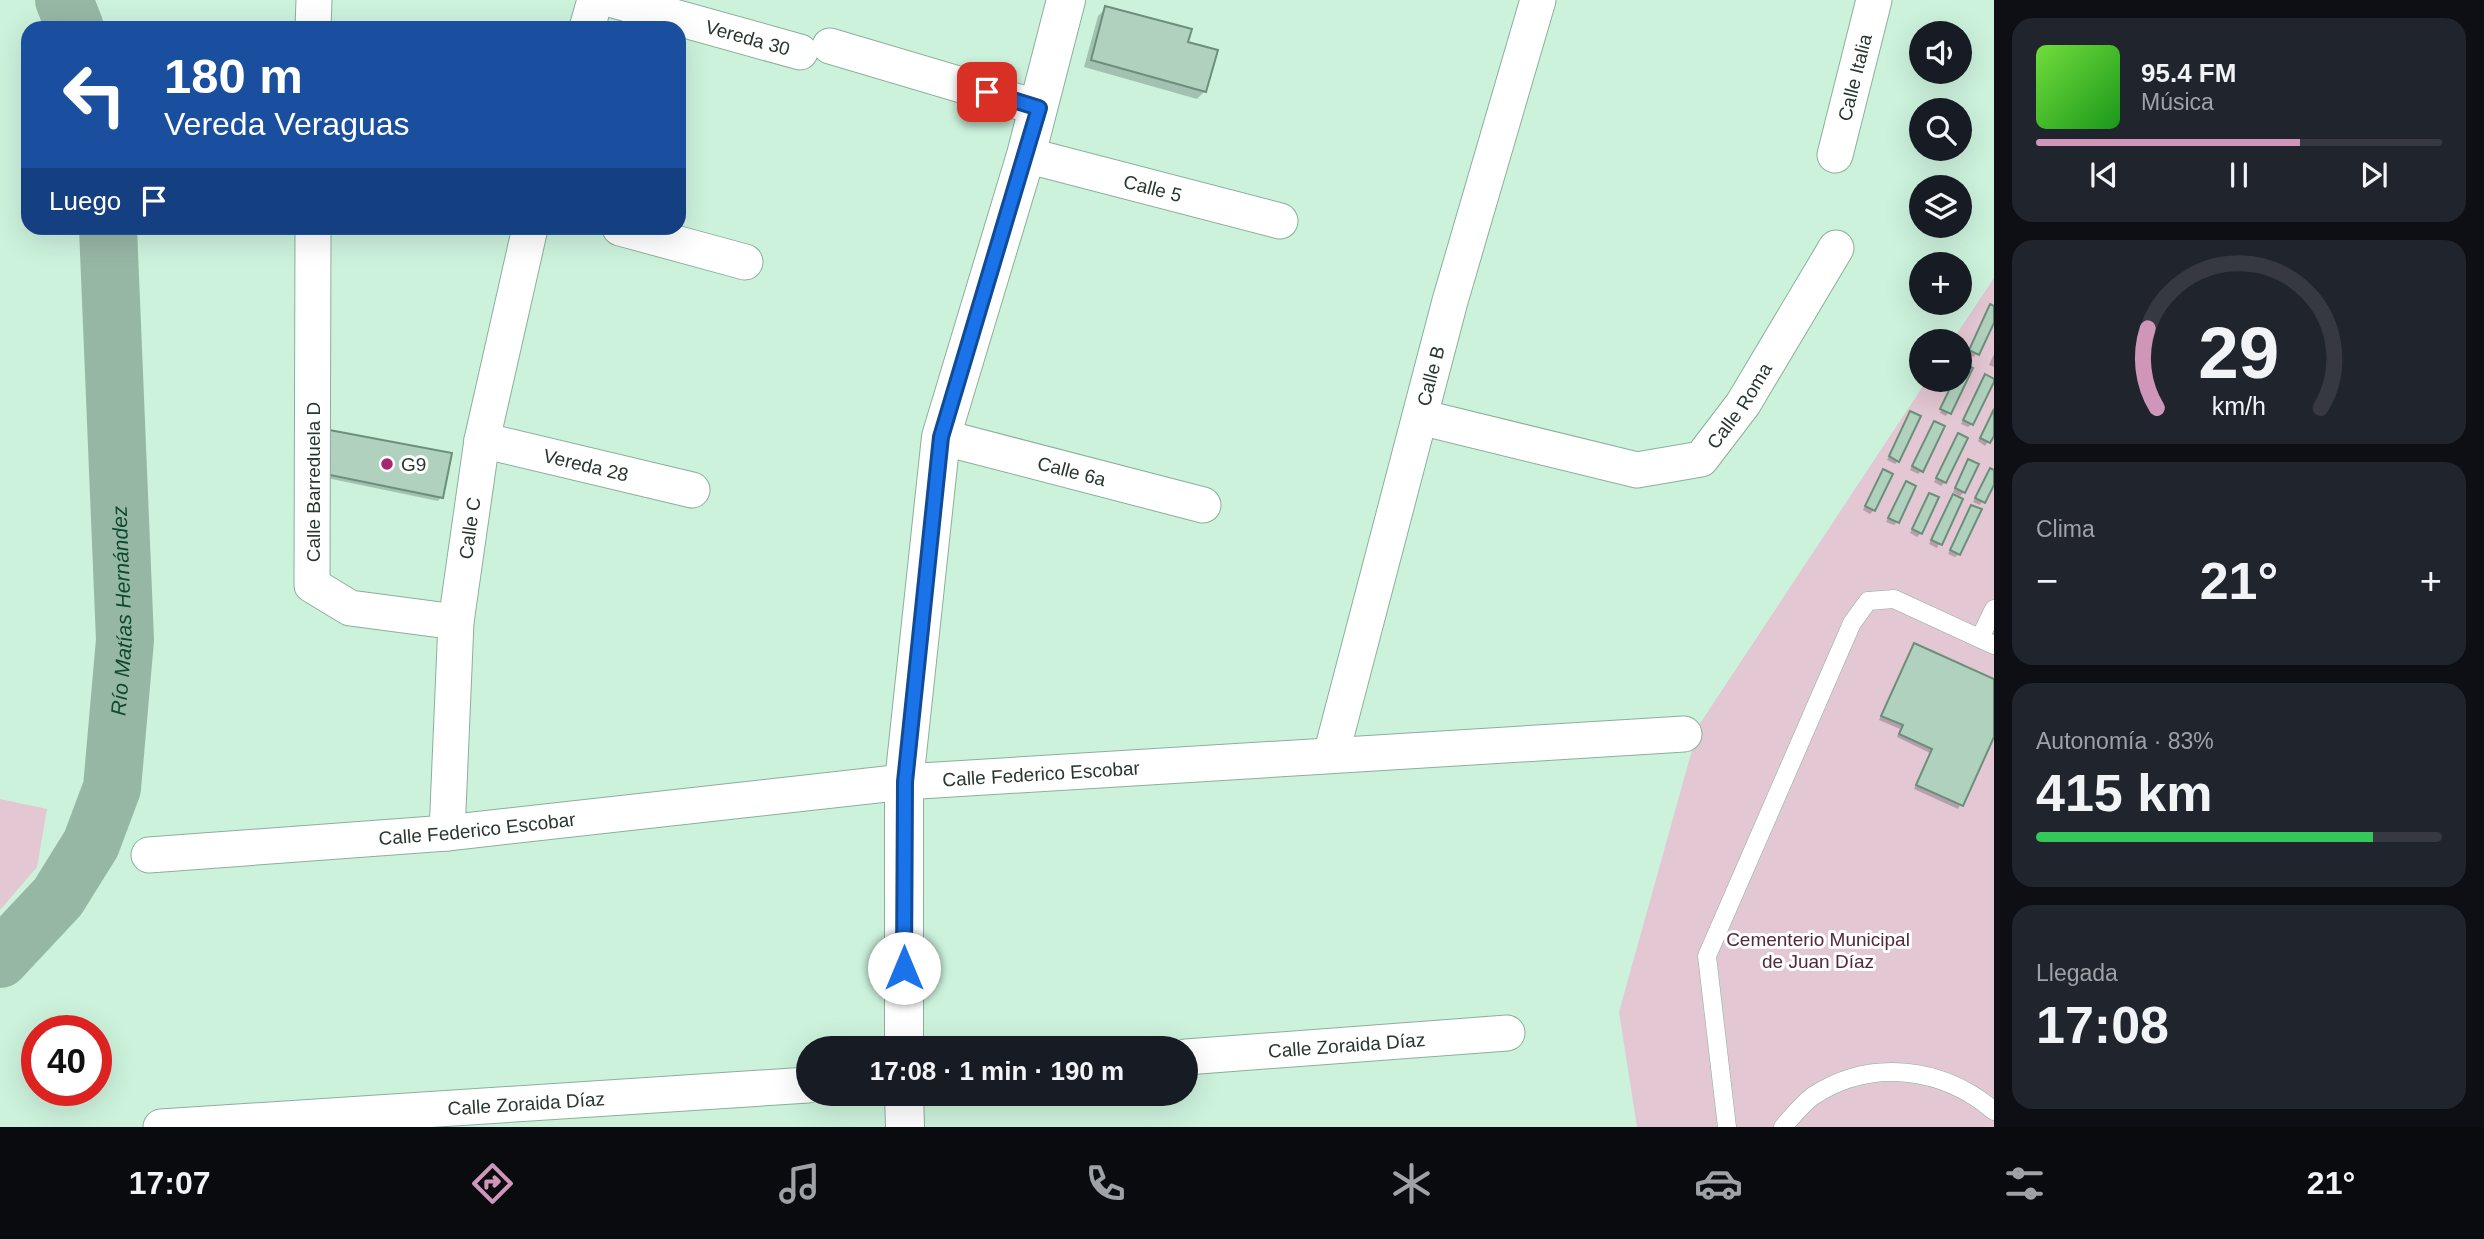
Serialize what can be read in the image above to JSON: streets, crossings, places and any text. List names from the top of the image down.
{
  "streets": {
    "street": [
      "Vereda 30",
      "Calle Italia",
      "Calle 5",
      "Calle B",
      "Calle Roma",
      "Vereda 28",
      "Calle 6a",
      "Calle Barreduela D",
      "Calle C",
      "Calle Federico Escobar",
      "Calle Zoraida Díaz"
    ]
  },
  "crossings": [
    ["Calle B", "Calle Roma"],
    ["Calle B", "Calle Federico Escobar"],
    ["Vereda 28", "Calle C"],
    ["Calle Barreduela D", "Calle C"],
    ["Calle C", "Calle Federico Escobar"]
  ],
  "water": ["Río Matías Hernández"],
  "parks": ["Cementerio Municipal de Juan Díaz"],
  "places": ["G9"],
  "page": {
    "map_buttons": ["+", "−"],
    "turn": ["180 m", "Vereda Veraguas"],
    "song": ["95.4 FM", "Música"],
    "then": "Luego",
    "tile": [
      "Clima",
      ["Autonomía · 83%", "415 km"],
      ["Llegada", "17:08"]
    ],
    "heat": ["−", "21°", "+"],
    "limit": "40",
    "trip": "17:08 · 1 min · 190 m",
    "tabs": ["17:07", "21°"],
    "gauge": ["29", "km/h"]
  }
}
